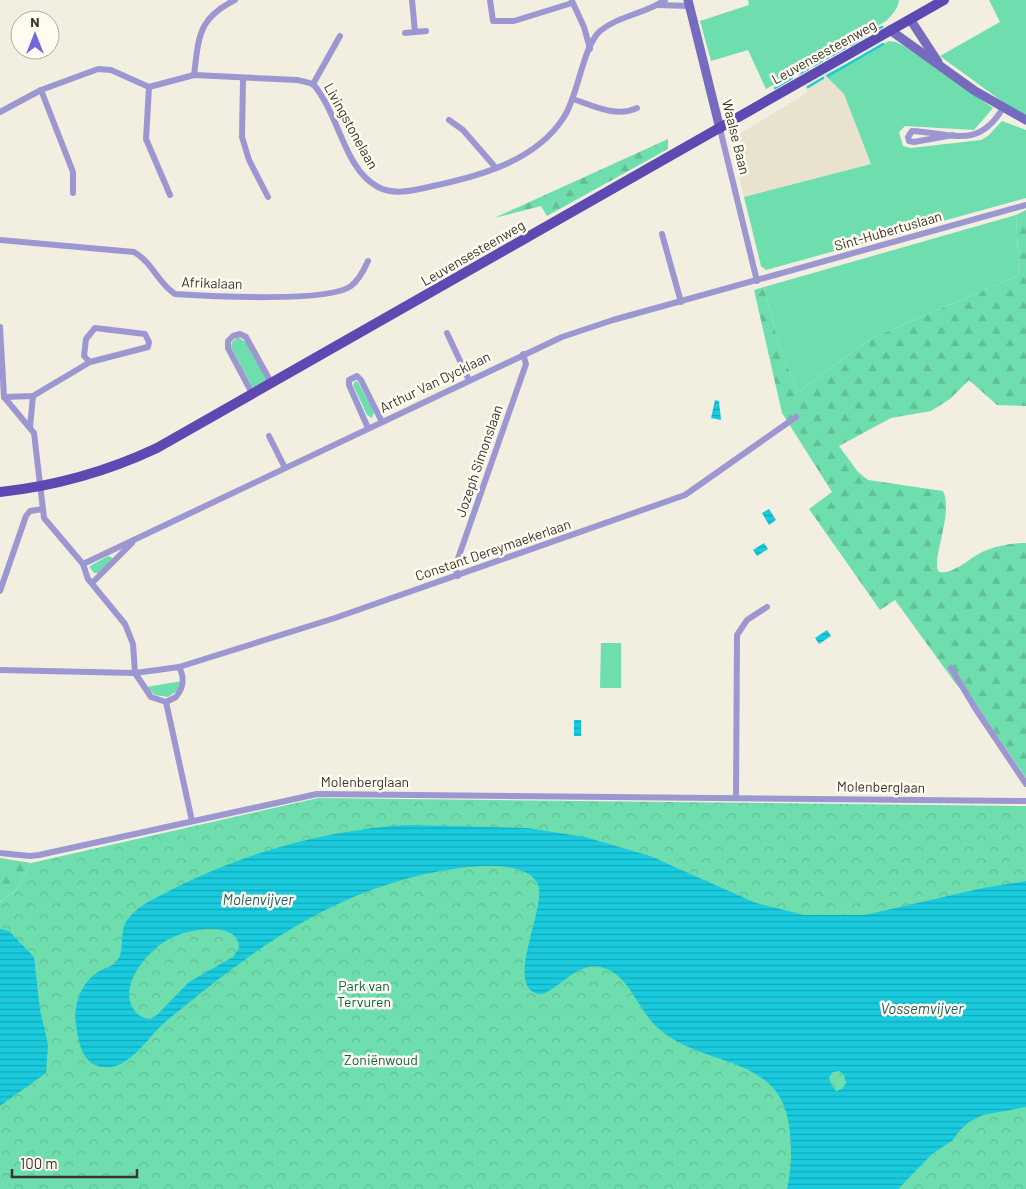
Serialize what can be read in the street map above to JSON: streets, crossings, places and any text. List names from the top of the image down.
{
  "streets": {
    "main road": ["Leuvensesteenweg"],
    "street": [
      "Livingstonelaan",
      "Waalse Baan",
      "Sint-Hubertuslaan",
      "Afrikalaan",
      "Arthur Van Dycklaan",
      "Jozeph Simonslaan",
      "Constant Dereymaekerlaan",
      "Molenberglaan"
    ]
  },
  "crossings": [
    ["Leuvensesteenweg", "Waalse Baan"],
    ["Livingstonelaan", "Waalse Baan"],
    ["Waalse Baan", "Sint-Hubertuslaan"],
    ["Waalse Baan", "Arthur Van Dycklaan"],
    ["Sint-Hubertuslaan", "Arthur Van Dycklaan"],
    ["Arthur Van Dycklaan", "Jozeph Simonslaan"],
    ["Jozeph Simonslaan", "Constant Dereymaekerlaan"]
  ],
  "water": ["Molenvijver", "Vossemvijver"],
  "parks": ["Park van Tervuren", "Zoniënwoud"],
  "scale_bar": "100 m",
  "north": "top"
}
